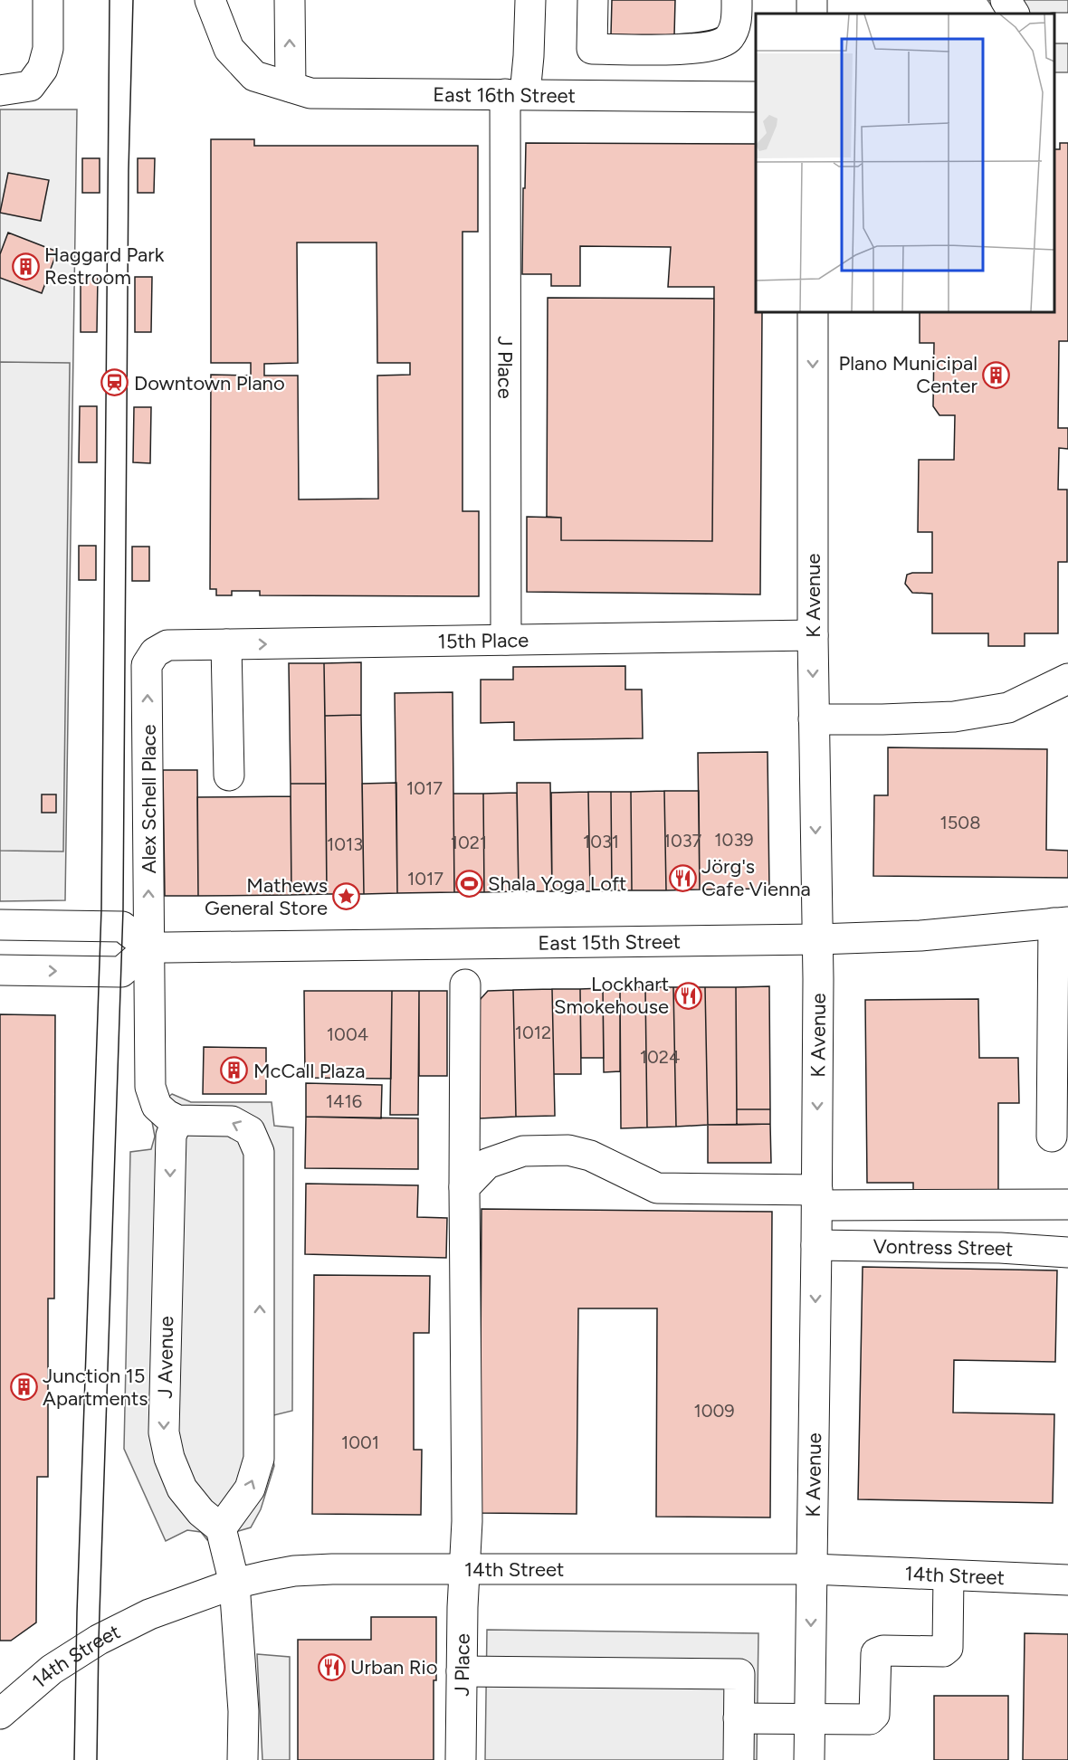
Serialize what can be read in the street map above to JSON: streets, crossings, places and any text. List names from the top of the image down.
{
  "streets": {
    "street": [
      "East 16th Street",
      "J Place",
      "K Avenue",
      "15th Place",
      "Alex Schell Place",
      "East 15th Street",
      "Vontress Street",
      "J Avenue",
      "14th Street"
    ]
  },
  "crossings": [
    ["East 16th Street", "J Place"],
    ["J Place", "15th Place"],
    ["J Place", "14th Street"],
    ["K Avenue", "15th Place"],
    ["K Avenue", "East 15th Street"],
    ["K Avenue", "Vontress Street"],
    ["K Avenue", "14th Street"],
    ["15th Place", "Alex Schell Place"],
    ["Alex Schell Place", "East 15th Street"]
  ],
  "one_way": [
    "K Avenue",
    "15th Place",
    "Alex Schell Place",
    "J Avenue"
  ],
  "places": {
    "building": [
      "Haggard Park Restroom",
      "Plano Municipal Center",
      "McCall Plaza",
      "Junction 15 Apartments"
    ],
    "station": ["Downtown Plano"],
    "restaurant": ["Jörg's Cafe Vienna", "Lockhart Smokehouse", "Urban Rio"],
    "sports": ["Shala Yoga Loft"],
    "place": ["Mathews General Store"]
  },
  "house_numbers": [
    "1017",
    "1508",
    "1039",
    "1037",
    "1031",
    "1021",
    "1013",
    "1017",
    "1012",
    "1004",
    "1024",
    "1416",
    "1009",
    "1001"
  ]
}
